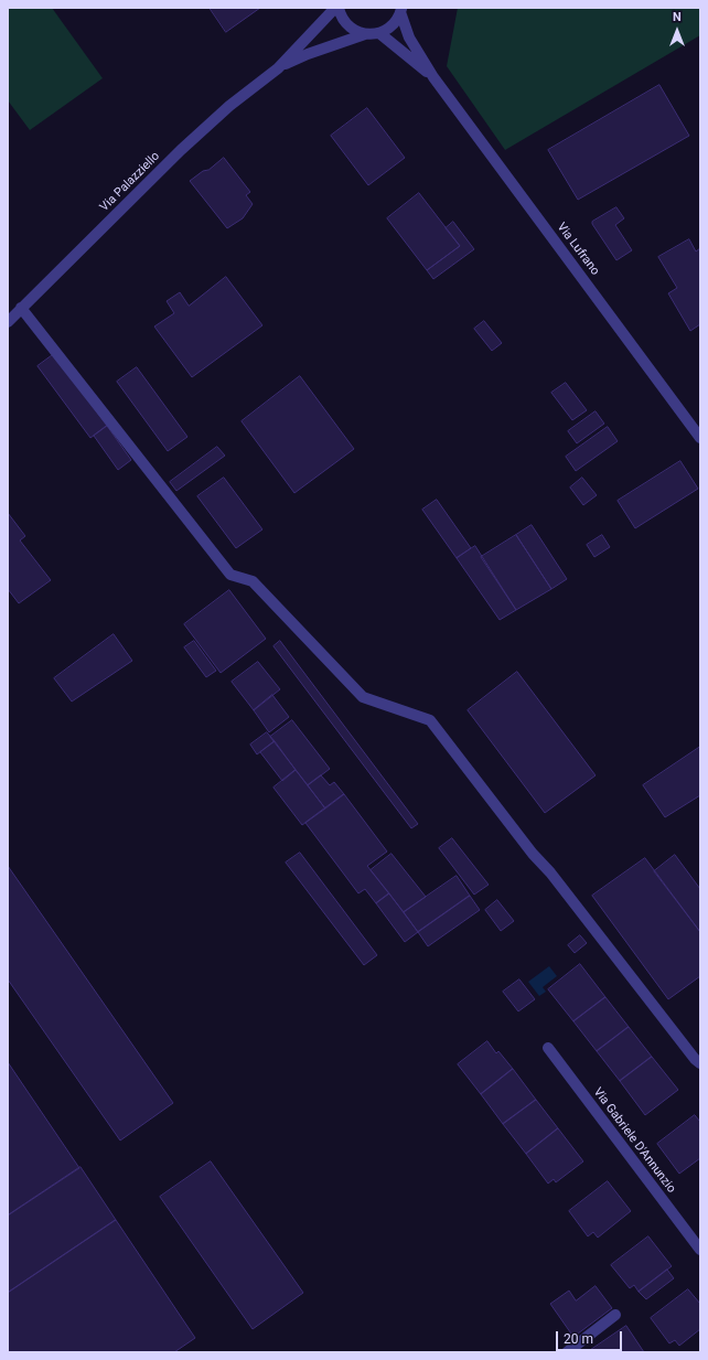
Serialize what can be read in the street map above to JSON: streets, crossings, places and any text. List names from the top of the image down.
{
  "streets": {
    "street": ["Via Palazziello", "Via Lufrano", "Via Gabriele D'Annunzio"]
  },
  "crossings": [
    ["Via Palazziello", "Via Lufrano"]
  ],
  "scale_bar": "20 m",
  "north": "top"
}
